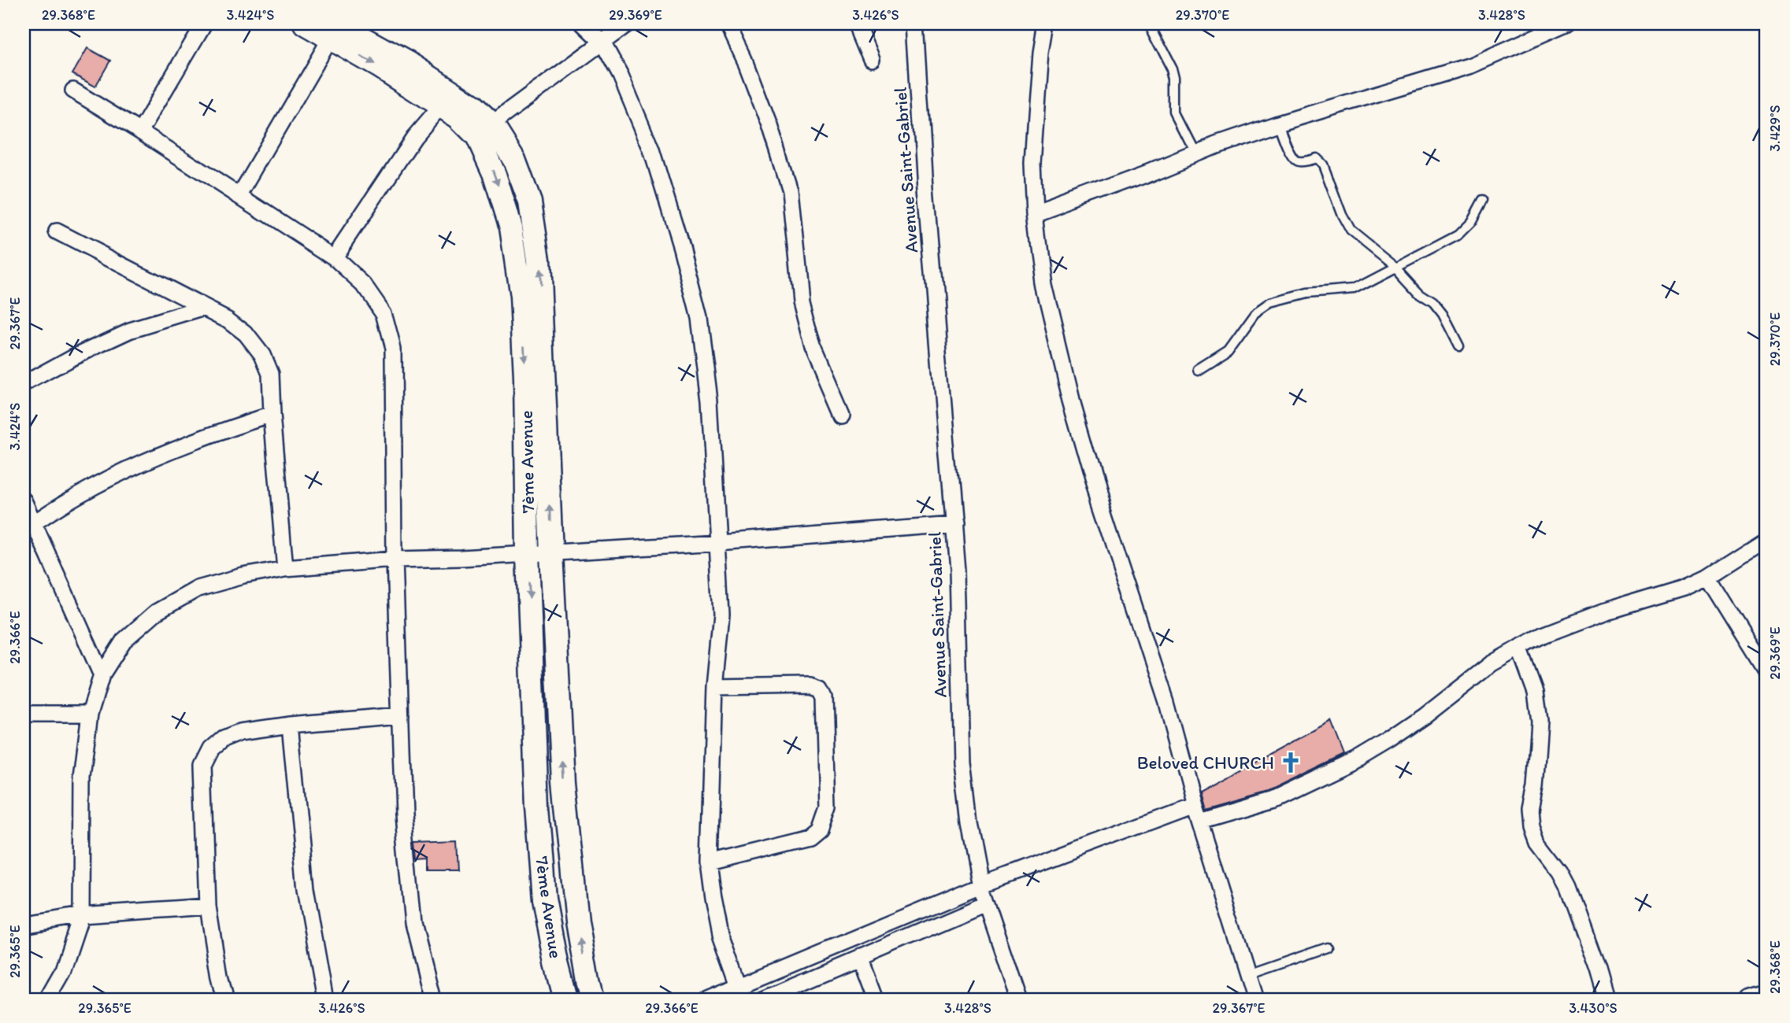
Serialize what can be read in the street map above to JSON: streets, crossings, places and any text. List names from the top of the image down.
{
  "streets": {
    "street": ["Avenue Saint-Gabriel", "7ème Avenue"]
  },
  "places": {
    "church": ["Beloved CHURCH"]
  },
  "coordinates": [
    "29.368°E",
    "3.424°S",
    "29.369°E",
    "3.426°S",
    "29.370°E",
    "3.428°S",
    "3.429°S",
    "29.367°E",
    "29.366°E",
    "29.365°E",
    "3.430°S"
  ]
}
